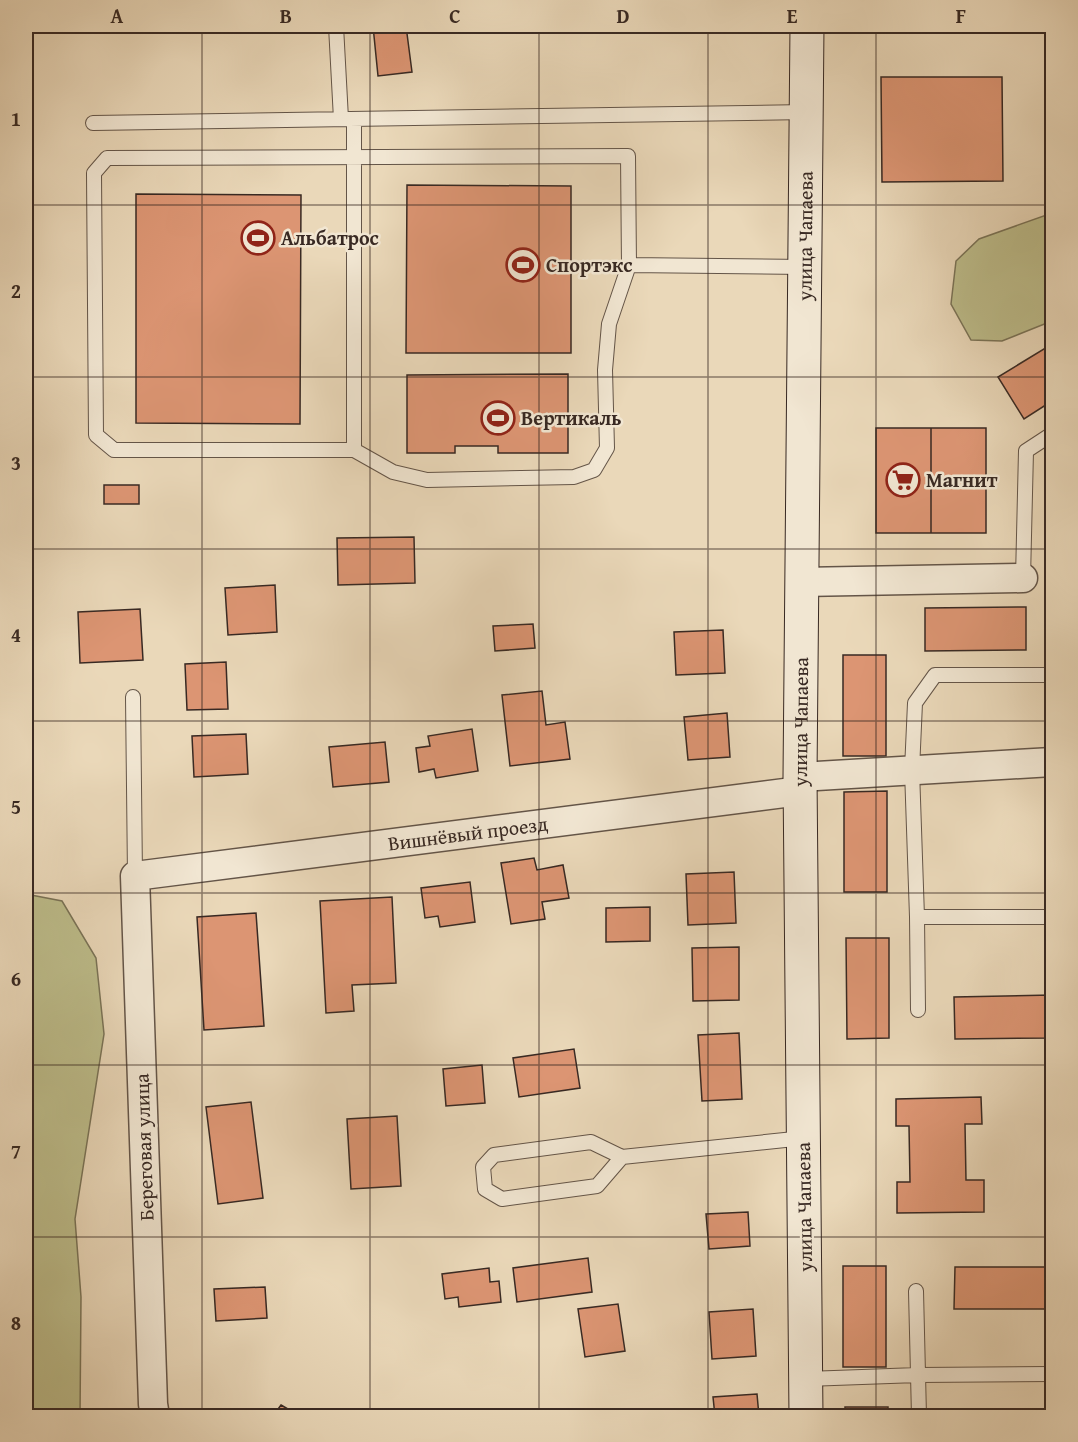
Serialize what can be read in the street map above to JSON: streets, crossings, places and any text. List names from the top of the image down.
{
  "streets": {
    "street": ["улица Чапаева", "Вишнёвый проезд", "Береговая улица"]
  },
  "crossings": [
    ["улица Чапаева", "Вишнёвый проезд"],
    ["Вишнёвый проезд", "Береговая улица"]
  ],
  "places": {
    "sports": ["Альбатрос", "Спортэкс", "Вертикаль"],
    "supermarket": ["Магнит"]
  },
  "grid": {
    "columns": [
      "A",
      "B",
      "C",
      "D",
      "E",
      "F"
    ],
    "rows": [
      "1",
      "2",
      "3",
      "4",
      "5",
      "6",
      "7",
      "8"
    ]
  }
}
